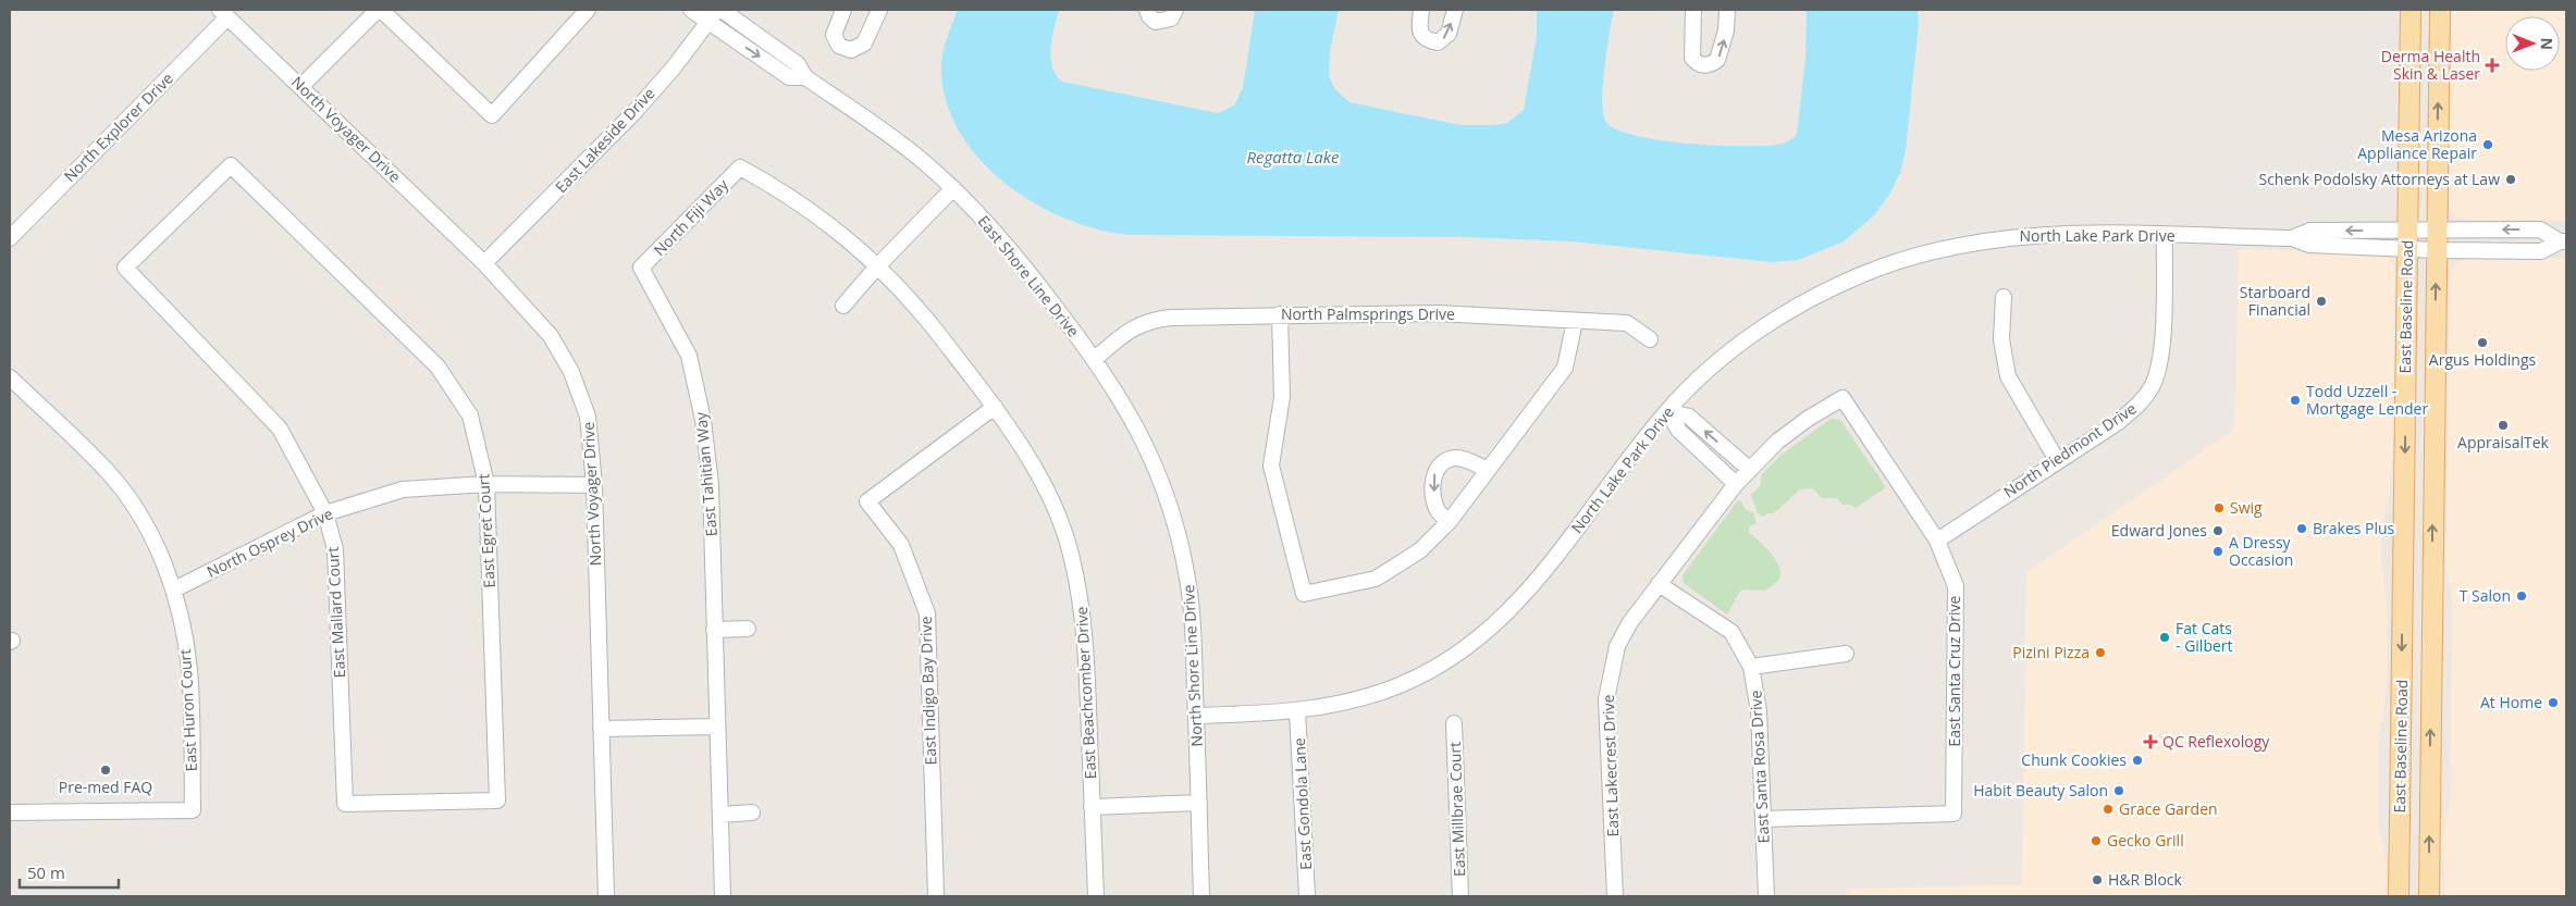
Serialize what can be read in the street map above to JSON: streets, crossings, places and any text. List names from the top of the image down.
{
  "streets": {
    "main road": ["East Baseline Road"],
    "street": [
      "North Explorer Drive",
      "North Voyager Drive",
      "East Lakeside Drive",
      "North Fiji Way",
      "North Lake Park Drive",
      "East Shore Line Drive",
      "North Palmsprings Drive",
      "North Piedmont Drive",
      "East Tahitian Way",
      "East Egret Court",
      "North Osprey Drive",
      "East Mallard Court",
      "North Shore Line Drive",
      "East Santa Cruz Drive",
      "East Indigo Bay Drive",
      "East Beachcomber Drive",
      "East Huron Court",
      "East Lakecrest Drive",
      "East Santa Rosa Drive",
      "East Gondola Lane",
      "East Millbrae Court"
    ]
  },
  "crossings": [
    ["North Explorer Drive", "North Voyager Drive"],
    ["North Voyager Drive", "East Lakeside Drive"],
    ["North Voyager Drive", "North Osprey Drive"],
    ["East Lakeside Drive", "East Shore Line Drive"],
    ["North Fiji Way", "East Tahitian Way"],
    ["North Fiji Way", "East Beachcomber Drive"],
    ["North Lake Park Drive", "East Baseline Road"],
    ["North Lake Park Drive", "North Piedmont Drive"],
    ["North Lake Park Drive", "North Shore Line Drive"],
    ["North Lake Park Drive", "East Gondola Lane"],
    ["East Shore Line Drive", "North Palmsprings Drive"],
    ["East Shore Line Drive", "North Shore Line Drive"],
    ["North Palmsprings Drive", "North Shore Line Drive"],
    ["North Piedmont Drive", "East Santa Cruz Drive"],
    ["East Egret Court", "North Osprey Drive"],
    ["East Egret Court", "East Mallard Court"],
    ["North Osprey Drive", "East Mallard Court"],
    ["North Osprey Drive", "East Huron Court"],
    ["East Santa Cruz Drive", "East Lakecrest Drive"],
    ["East Santa Cruz Drive", "East Santa Rosa Drive"],
    ["East Indigo Bay Drive", "East Beachcomber Drive"],
    ["East Lakecrest Drive", "East Santa Rosa Drive"]
  ],
  "water": ["Regatta Lake"],
  "places": {
    "health": ["Derma Health Skin & Laser", "QC Reflexology"],
    "other": [
      "Mesa Arizona Appliance Repair",
      "Schenk Podolsky Attorneys at Law",
      "Starboard Financial",
      "Argus Holdings",
      "Todd Uzzell - Mortgage Lender",
      "AppraisalTek",
      "Swig",
      "Brakes Plus",
      "Edward Jones",
      "A Dressy Occasion",
      "T Salon",
      "Fat Cats - Gilbert",
      "Pizini Pizza",
      "At Home",
      "Chunk Cookies",
      "Pre-med FAQ",
      "Habit Beauty Salon",
      "Grace Garden",
      "Gecko Grill",
      "H&R Block"
    ]
  },
  "scale_bar": "50 m",
  "north": "right"
}
